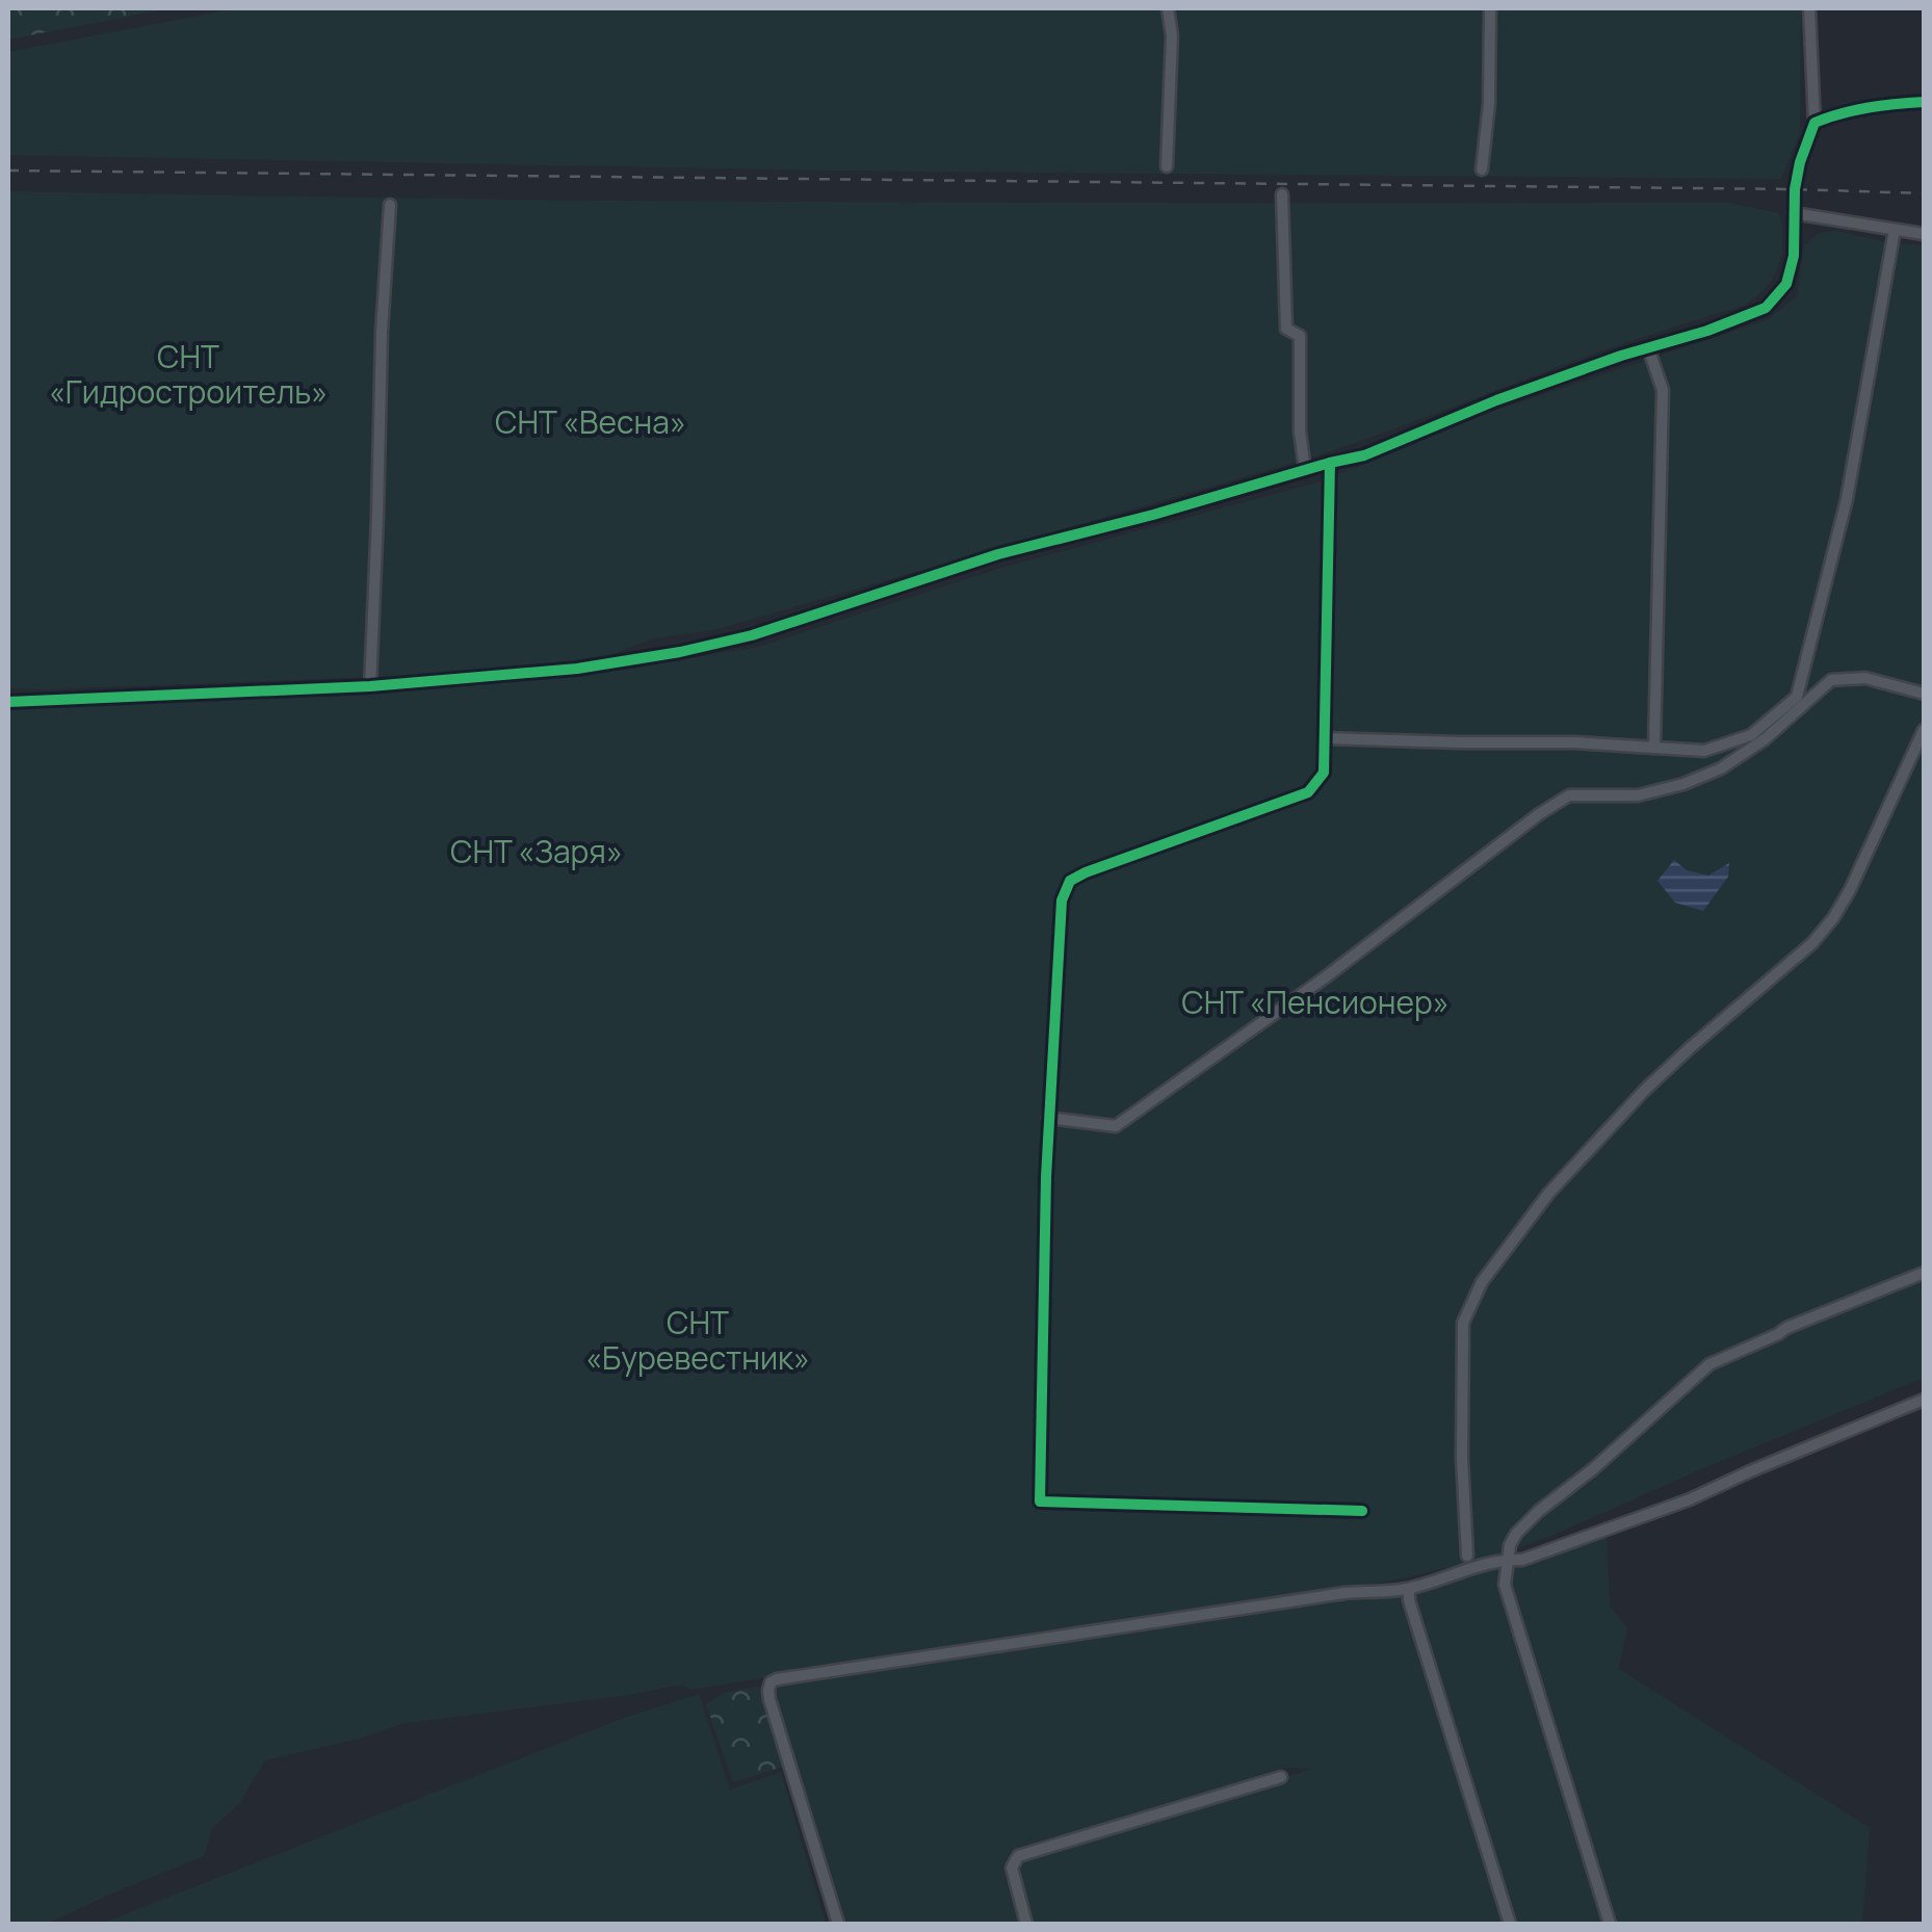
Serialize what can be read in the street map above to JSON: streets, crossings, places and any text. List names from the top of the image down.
{
  "parks": [
    "СНТ «Гидростроитель»",
    "СНТ «Весна»",
    "СНТ «Заря»",
    "СНТ «Пенсионер»",
    "СНТ «Буревестник»"
  ]
}
